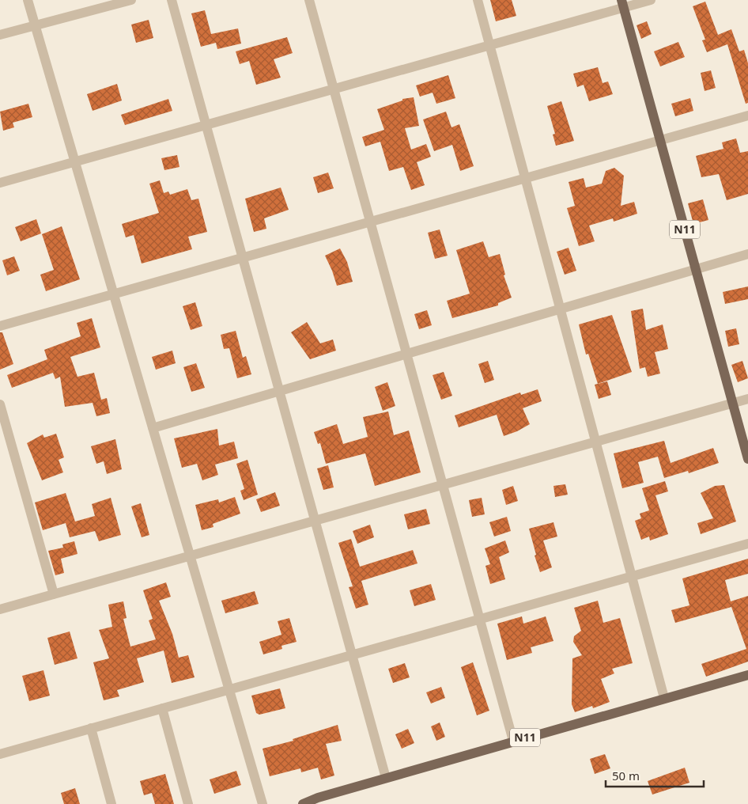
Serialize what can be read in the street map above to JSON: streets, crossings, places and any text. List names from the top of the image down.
{
  "streets": {
    "main road": ["N11"]
  },
  "scale_bar": "50 m"
}
